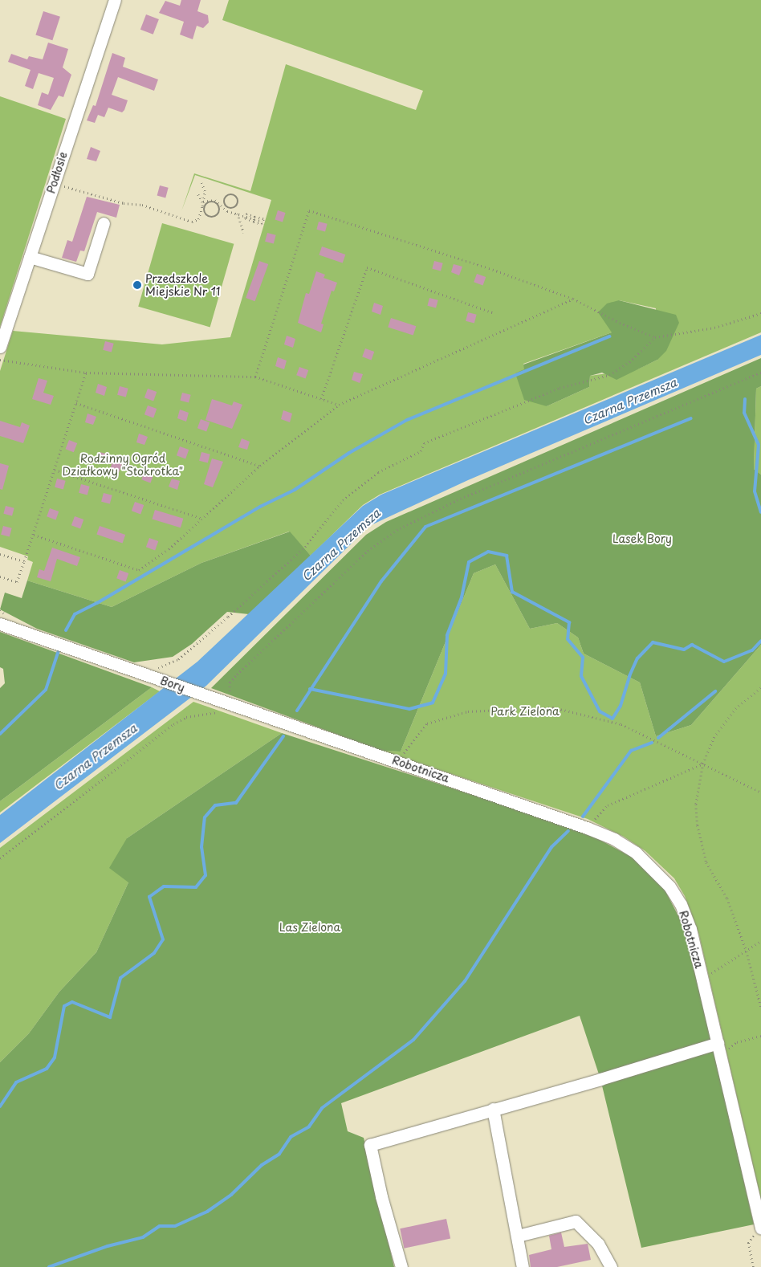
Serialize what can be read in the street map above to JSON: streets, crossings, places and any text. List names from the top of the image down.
{
  "streets": {
    "street": ["Podłosie", "Bory", "Robotnicza"]
  },
  "crossings": [
    ["Bory", "Robotnicza"]
  ],
  "water": ["Czarna Przemsza"],
  "parks": [
    "Rodzinny Ogród Działkowy \"Stokrotka\"",
    "Lasek Bory",
    "Park Zielona",
    "Las Zielona"
  ],
  "places": ["Przedszkole Miejskie Nr 11"]
}
